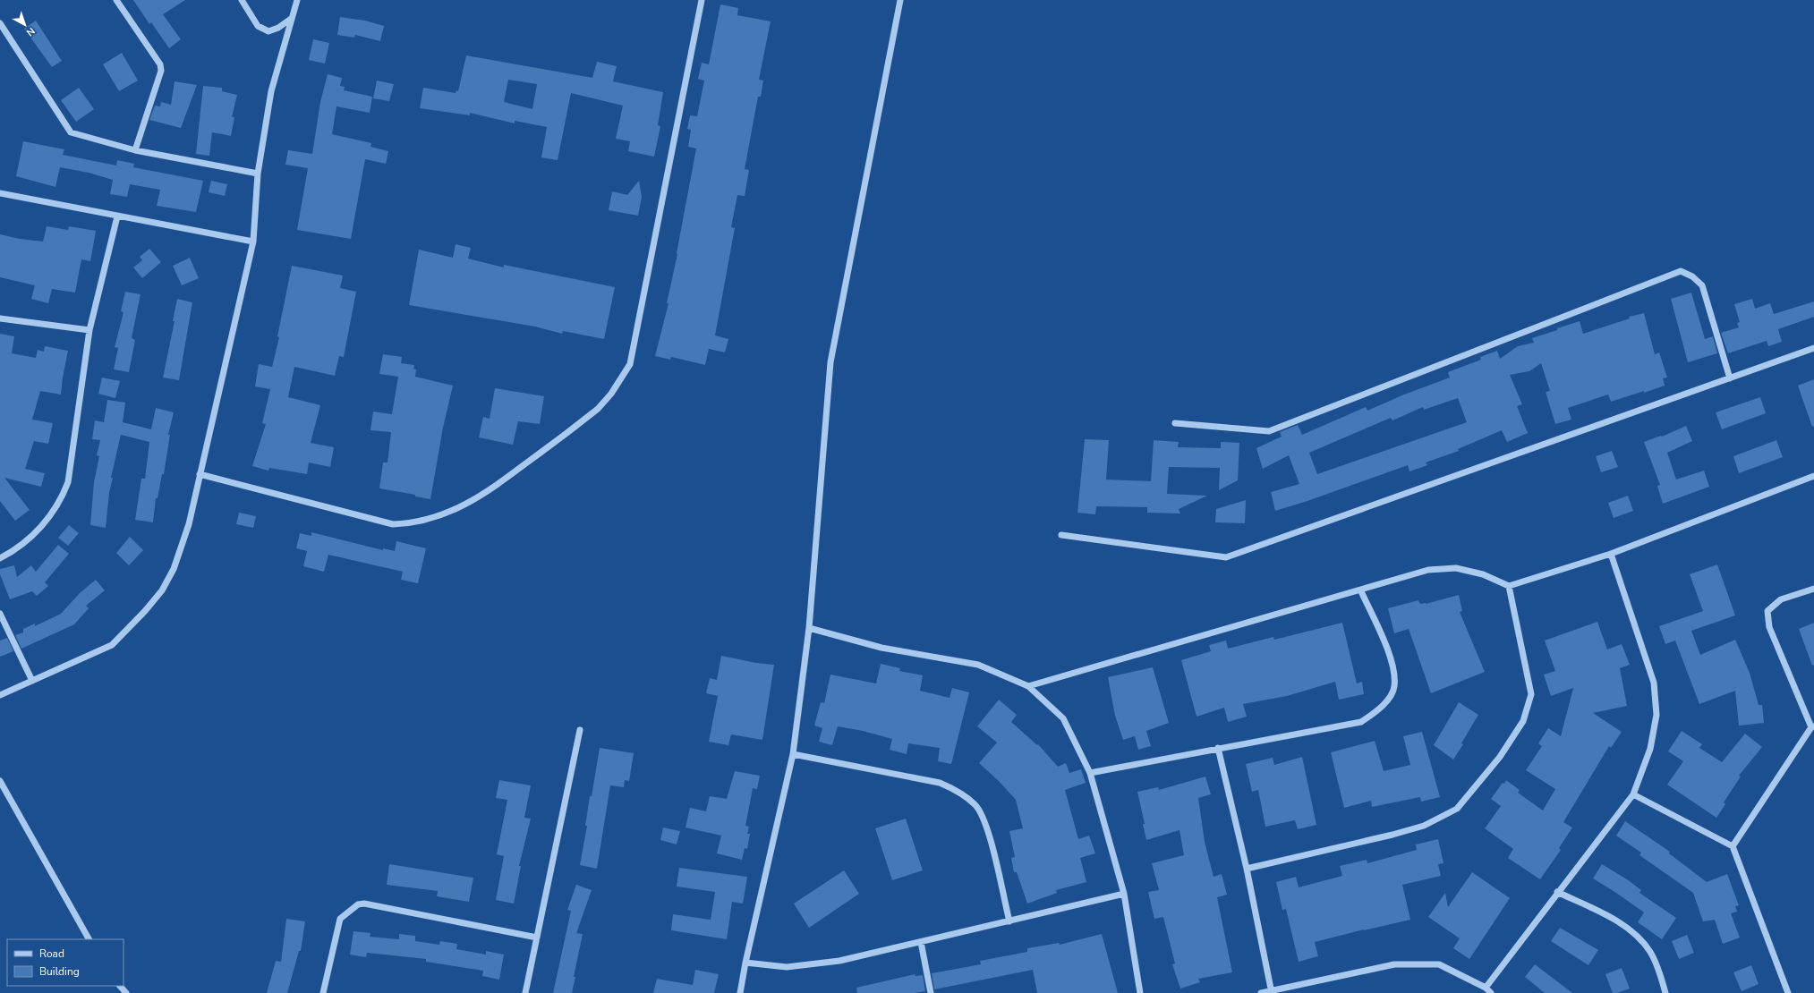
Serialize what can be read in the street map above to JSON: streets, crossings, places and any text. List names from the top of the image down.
{
  "legend": ["Road", "Building"],
  "north": "bottom right"
}
